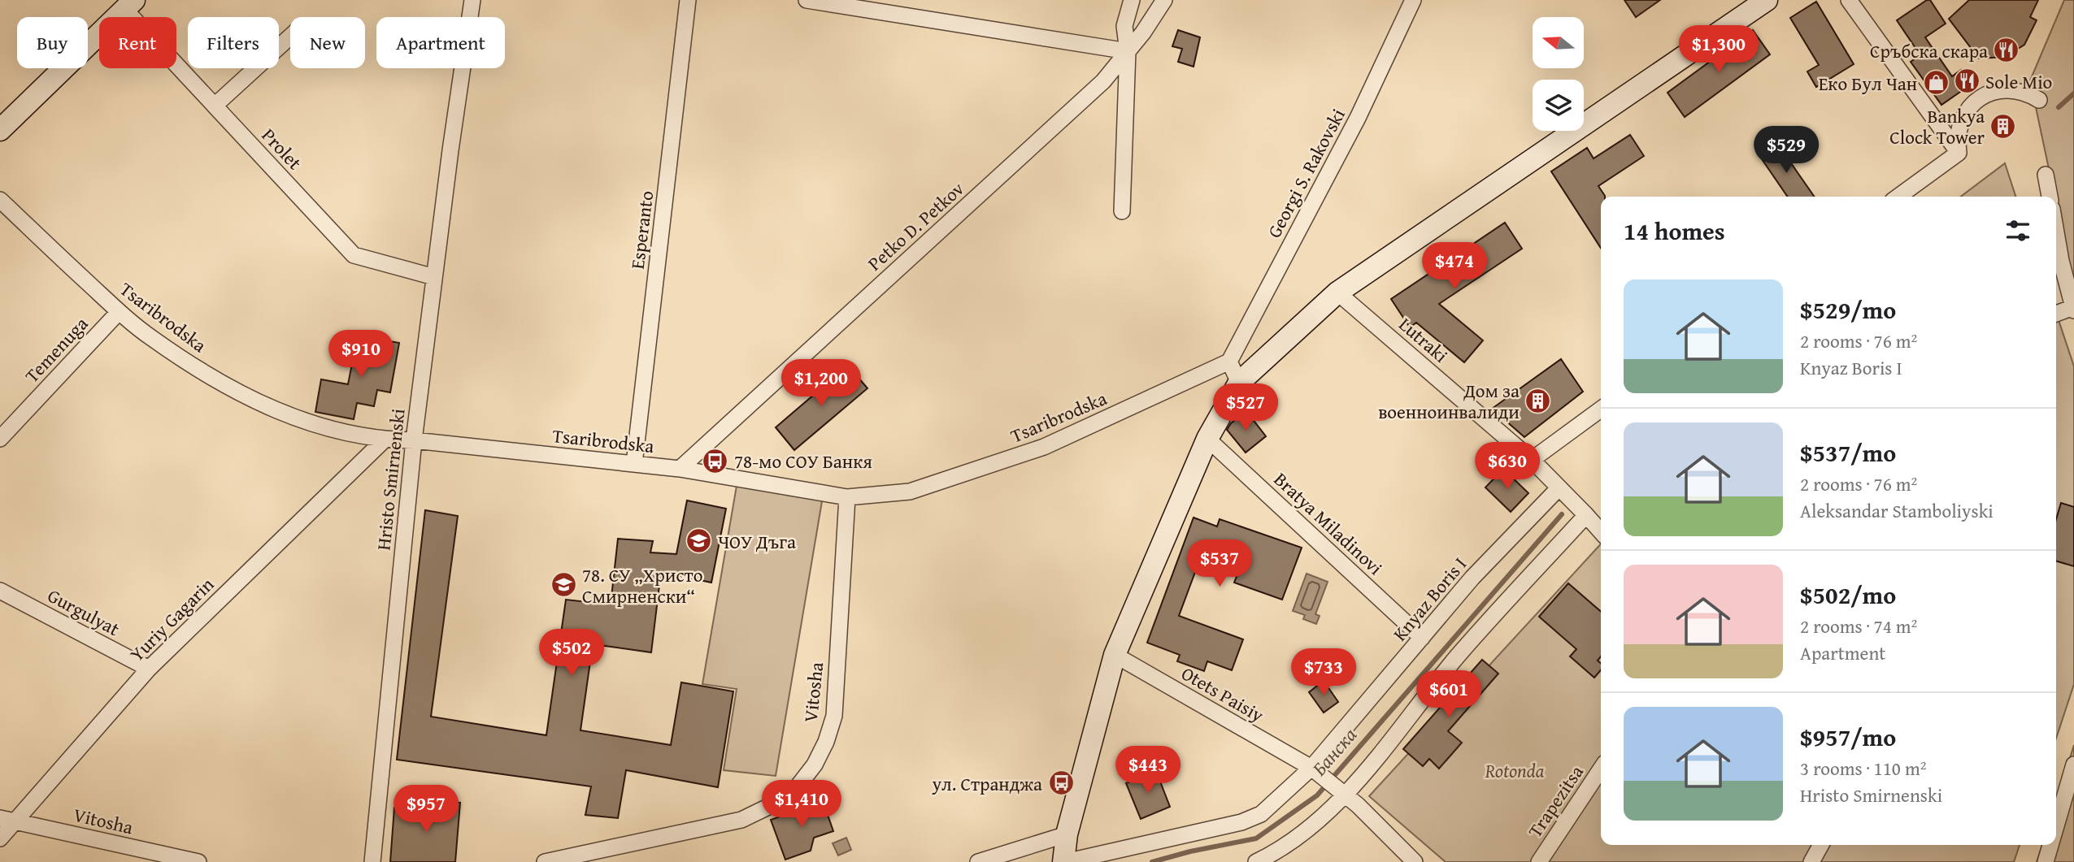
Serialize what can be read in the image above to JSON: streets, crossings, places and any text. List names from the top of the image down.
{
  "streets": {
    "street": [
      "Prolet",
      "Georgi S. Rakovski",
      "Petko D. Petkov",
      "Esperanto",
      "Tsaribrodska",
      "Lutraki",
      "Temenuga",
      "Hristo Smirnenski",
      "Bratya Miladinovi",
      "Knyaz Boris I",
      "Gurgulyat",
      "Yuriy Gagarin",
      "Vitosha",
      "Otets Paisiy",
      "Trapezitsa"
    ]
  },
  "crossings": [
    ["Prolet", "Hristo Smirnenski"],
    ["Georgi S. Rakovski", "Tsaribrodska"],
    ["Petko D. Petkov", "Tsaribrodska"],
    ["Esperanto", "Tsaribrodska"],
    ["Tsaribrodska", "Temenuga"],
    ["Tsaribrodska", "Hristo Smirnenski"],
    ["Tsaribrodska", "Yuriy Gagarin"],
    ["Tsaribrodska", "Vitosha"],
    ["Lutraki", "Knyaz Boris I"],
    ["Bratya Miladinovi", "Knyaz Boris I"],
    ["Knyaz Boris I", "Otets Paisiy"],
    ["Gurgulyat", "Yuriy Gagarin"],
    ["Yuriy Gagarin", "Vitosha"]
  ],
  "water": ["Банска"],
  "parks": ["Rotonda"],
  "places": {
    "restaurant": ["Сръбска скара", "Sole Mio"],
    "shop": ["Еко Бул Чан"],
    "building": ["Bankya Clock Tower", "Дом за военноинвалиди"],
    "bus stop": ["78-мо СОУ Банкя", "ул. Странджа"],
    "school or university": ["ЧОУ Дъга", "78. СУ „Христо Смирненски“"]
  },
  "north": "left",
  "page": {
    "chip": [
      "Buy",
      "Rent",
      "Filters",
      "New",
      "Apartment"
    ],
    "price": [
      "$1,300",
      "$529",
      "$474",
      "$910",
      "$1,200",
      "$527",
      "$630",
      "$537",
      "$502",
      "$733",
      "$601",
      "$443",
      "$1,410",
      "$957"
    ],
    "heading": "14 homes",
    "list": [
      {
        "name": "$529/mo",
        "note": "2 rooms · 76 m² · Knyaz Boris I"
      },
      {
        "name": "$537/mo",
        "note": "2 rooms · 76 m² · Aleksandar Stamboliyski"
      },
      {
        "name": "$502/mo",
        "note": "2 rooms · 74 m² · Apartment"
      },
      {
        "name": "$957/mo",
        "note": "3 rooms · 110 m² · Hristo Smirnenski"
      }
    ]
  }
}
